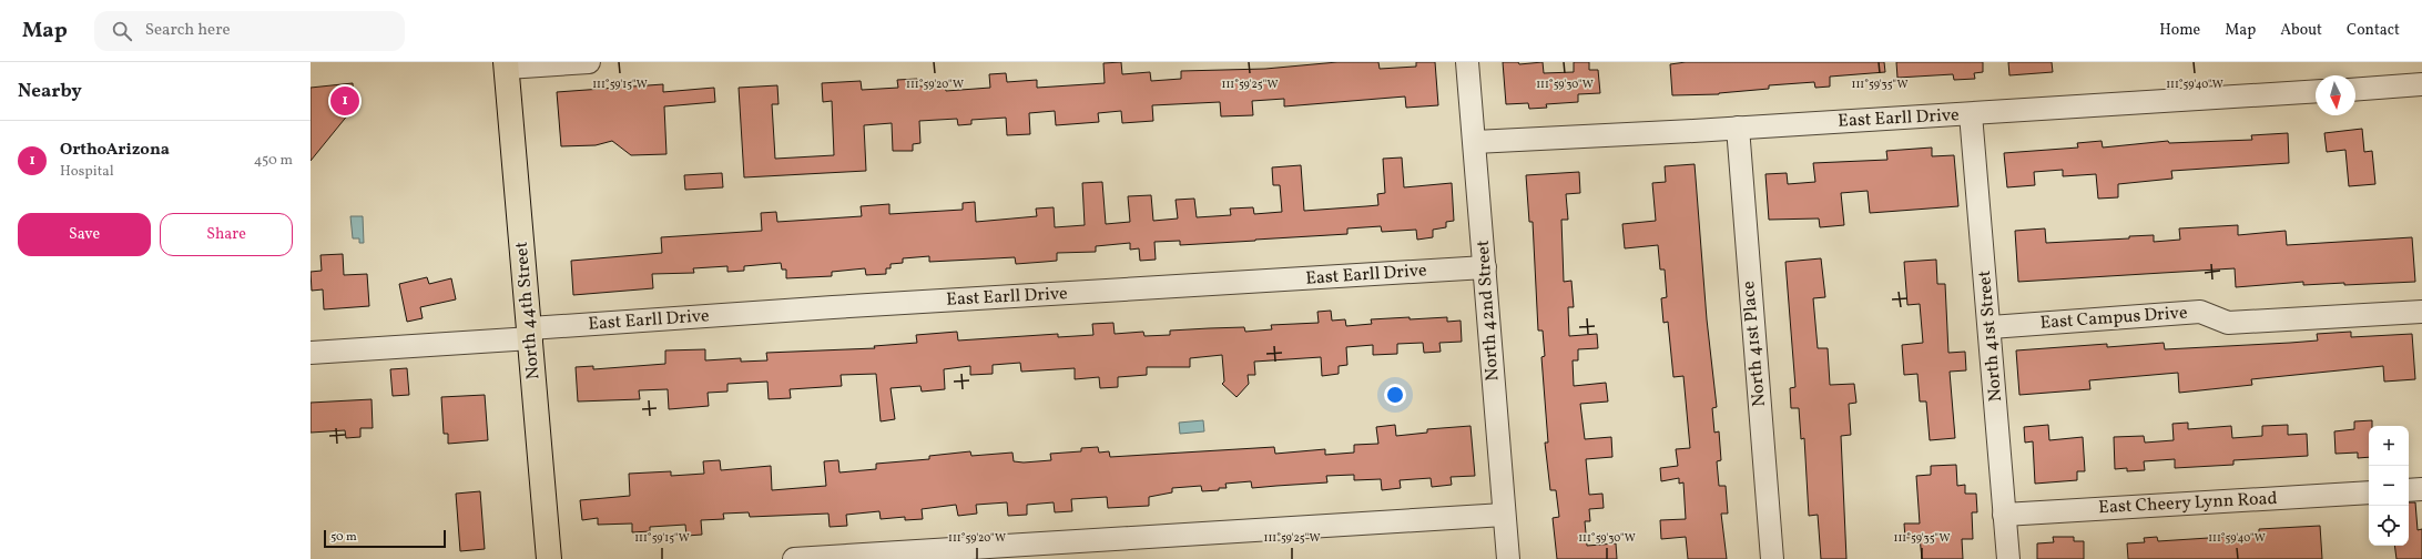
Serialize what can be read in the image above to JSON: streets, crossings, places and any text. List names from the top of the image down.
{
  "streets": {
    "main road": ["North 44th Street"],
    "street": [
      "East Earll Drive",
      "North 42nd Street",
      "East Campus Drive",
      "North 41st Street",
      "North 41st Place",
      "East Cheery Lynn Road"
    ]
  },
  "crossings": [
    ["East Earll Drive", "North 44th Street"],
    ["East Earll Drive", "North 42nd Street"],
    ["East Earll Drive", "North 41st Street"],
    ["East Earll Drive", "North 41st Place"],
    ["East Campus Drive", "North 41st Street"],
    ["North 41st Street", "East Cheery Lynn Road"]
  ],
  "scale_bar": "50 m",
  "north": "bottom",
  "page": {
    "header": "Map",
    "search": "Search here",
    "nav": [
      "Home",
      "Map",
      "About",
      "Contact"
    ],
    "heading": "Nearby",
    "pins": "1",
    "list": [
      {
        "mark": "1",
        "name": "OrthoArizona",
        "note": "Hospital",
        "value": "450 m"
      }
    ],
    "buttons": ["Save", "Share"],
    "map_buttons": ["+", "−"],
    "scale": "50 m"
  },
  "coordinates": [
    "111°59'15\"W",
    "111°59'20\"W",
    "111°59'25\"W",
    "111°59'30\"W",
    "111°59'35\"W",
    "111°59'40\"W"
  ]
}
